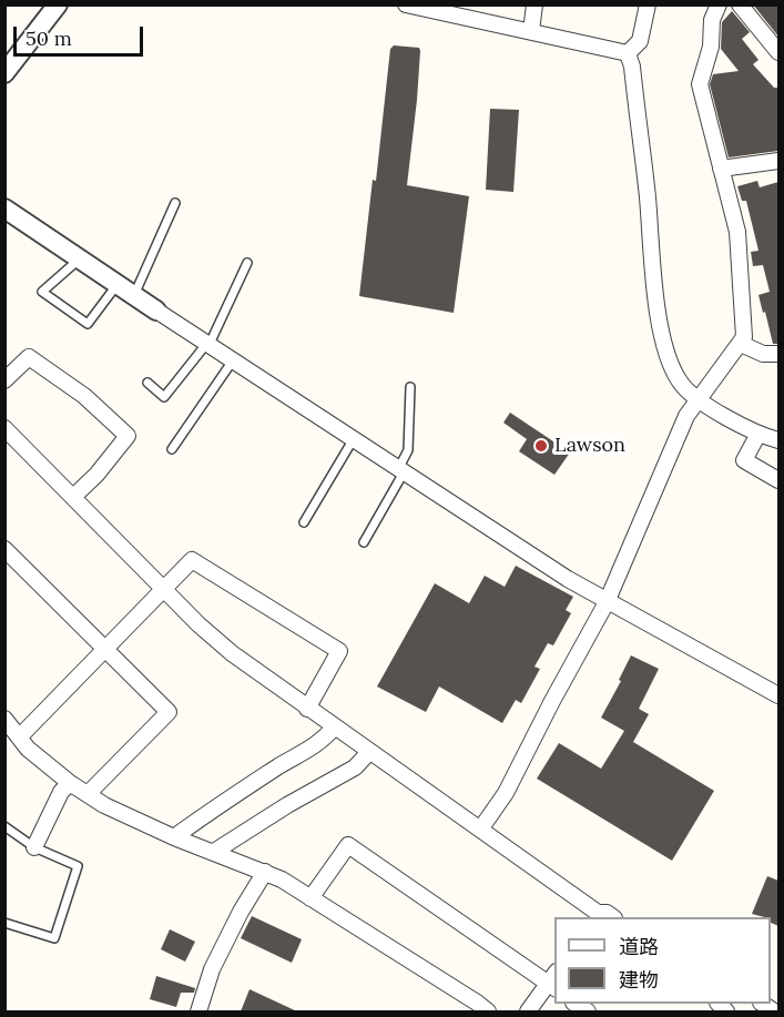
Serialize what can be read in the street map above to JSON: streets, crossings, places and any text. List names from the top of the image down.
{
  "places": ["Lawson"],
  "legend": ["道路", "建物"],
  "scale_bar": "50 m"
}
